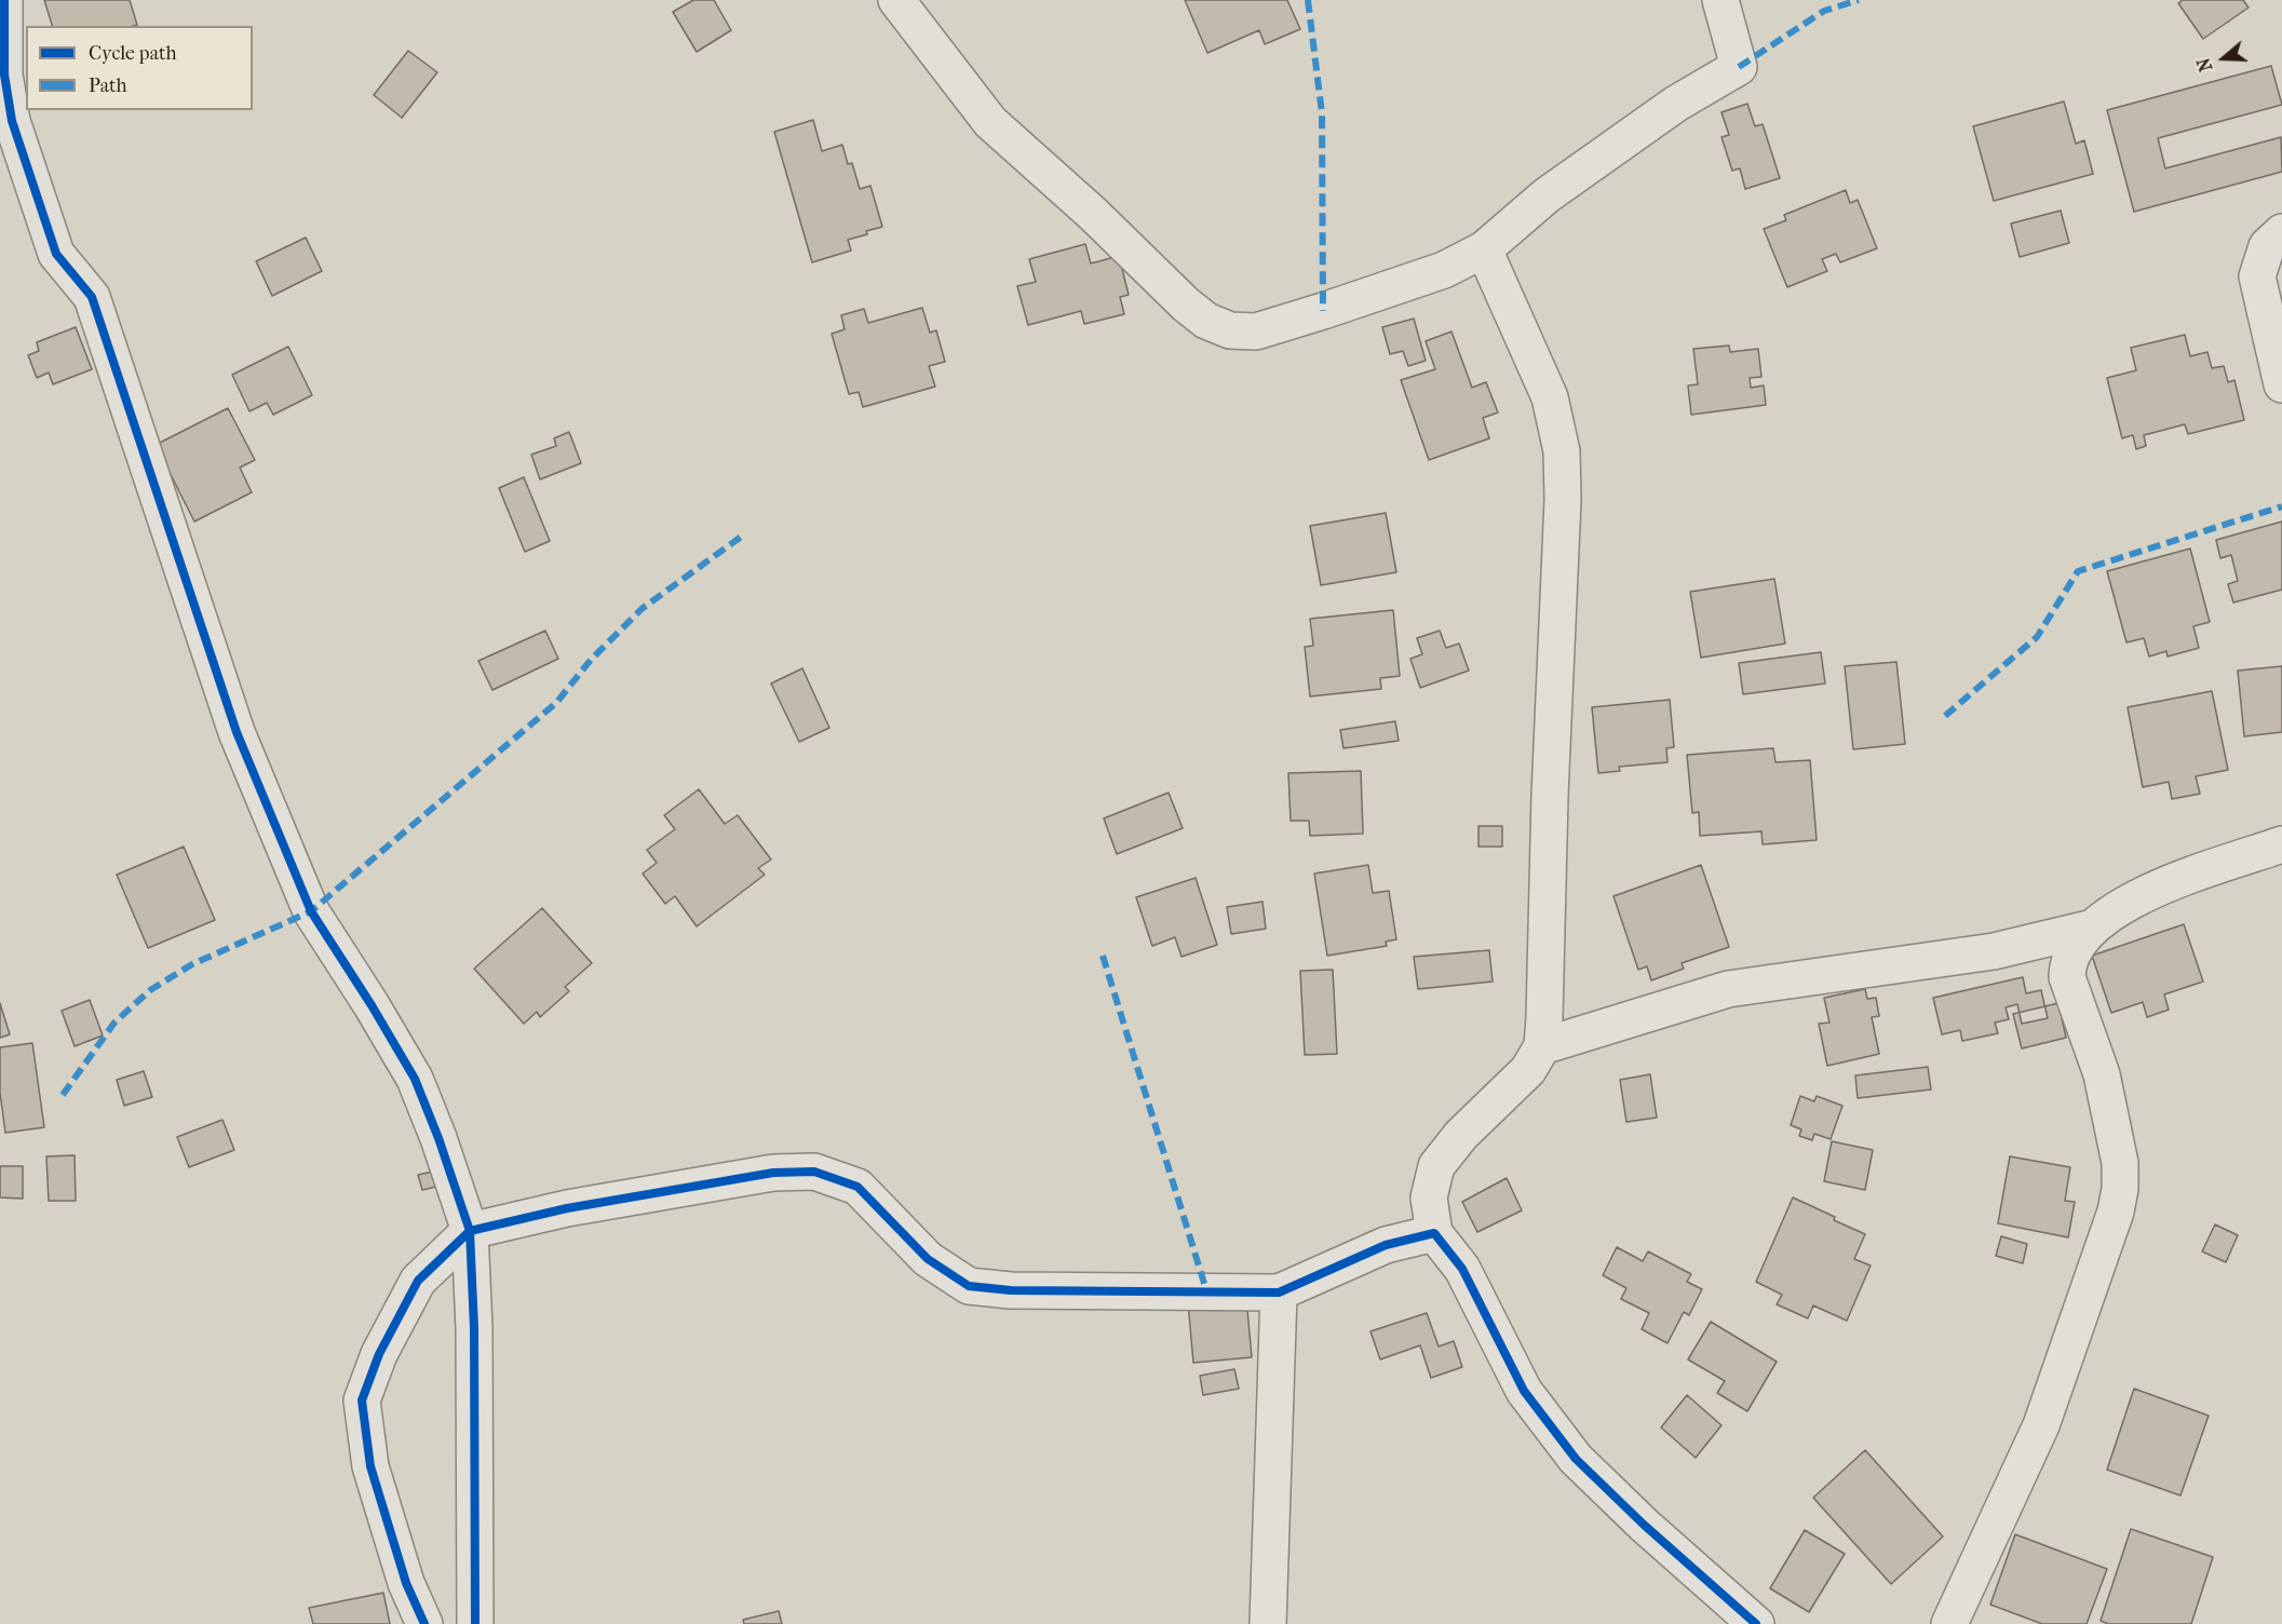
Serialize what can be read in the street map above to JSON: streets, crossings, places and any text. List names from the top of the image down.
{
  "legend": ["Cycle path", "Path"],
  "north": "left"
}
